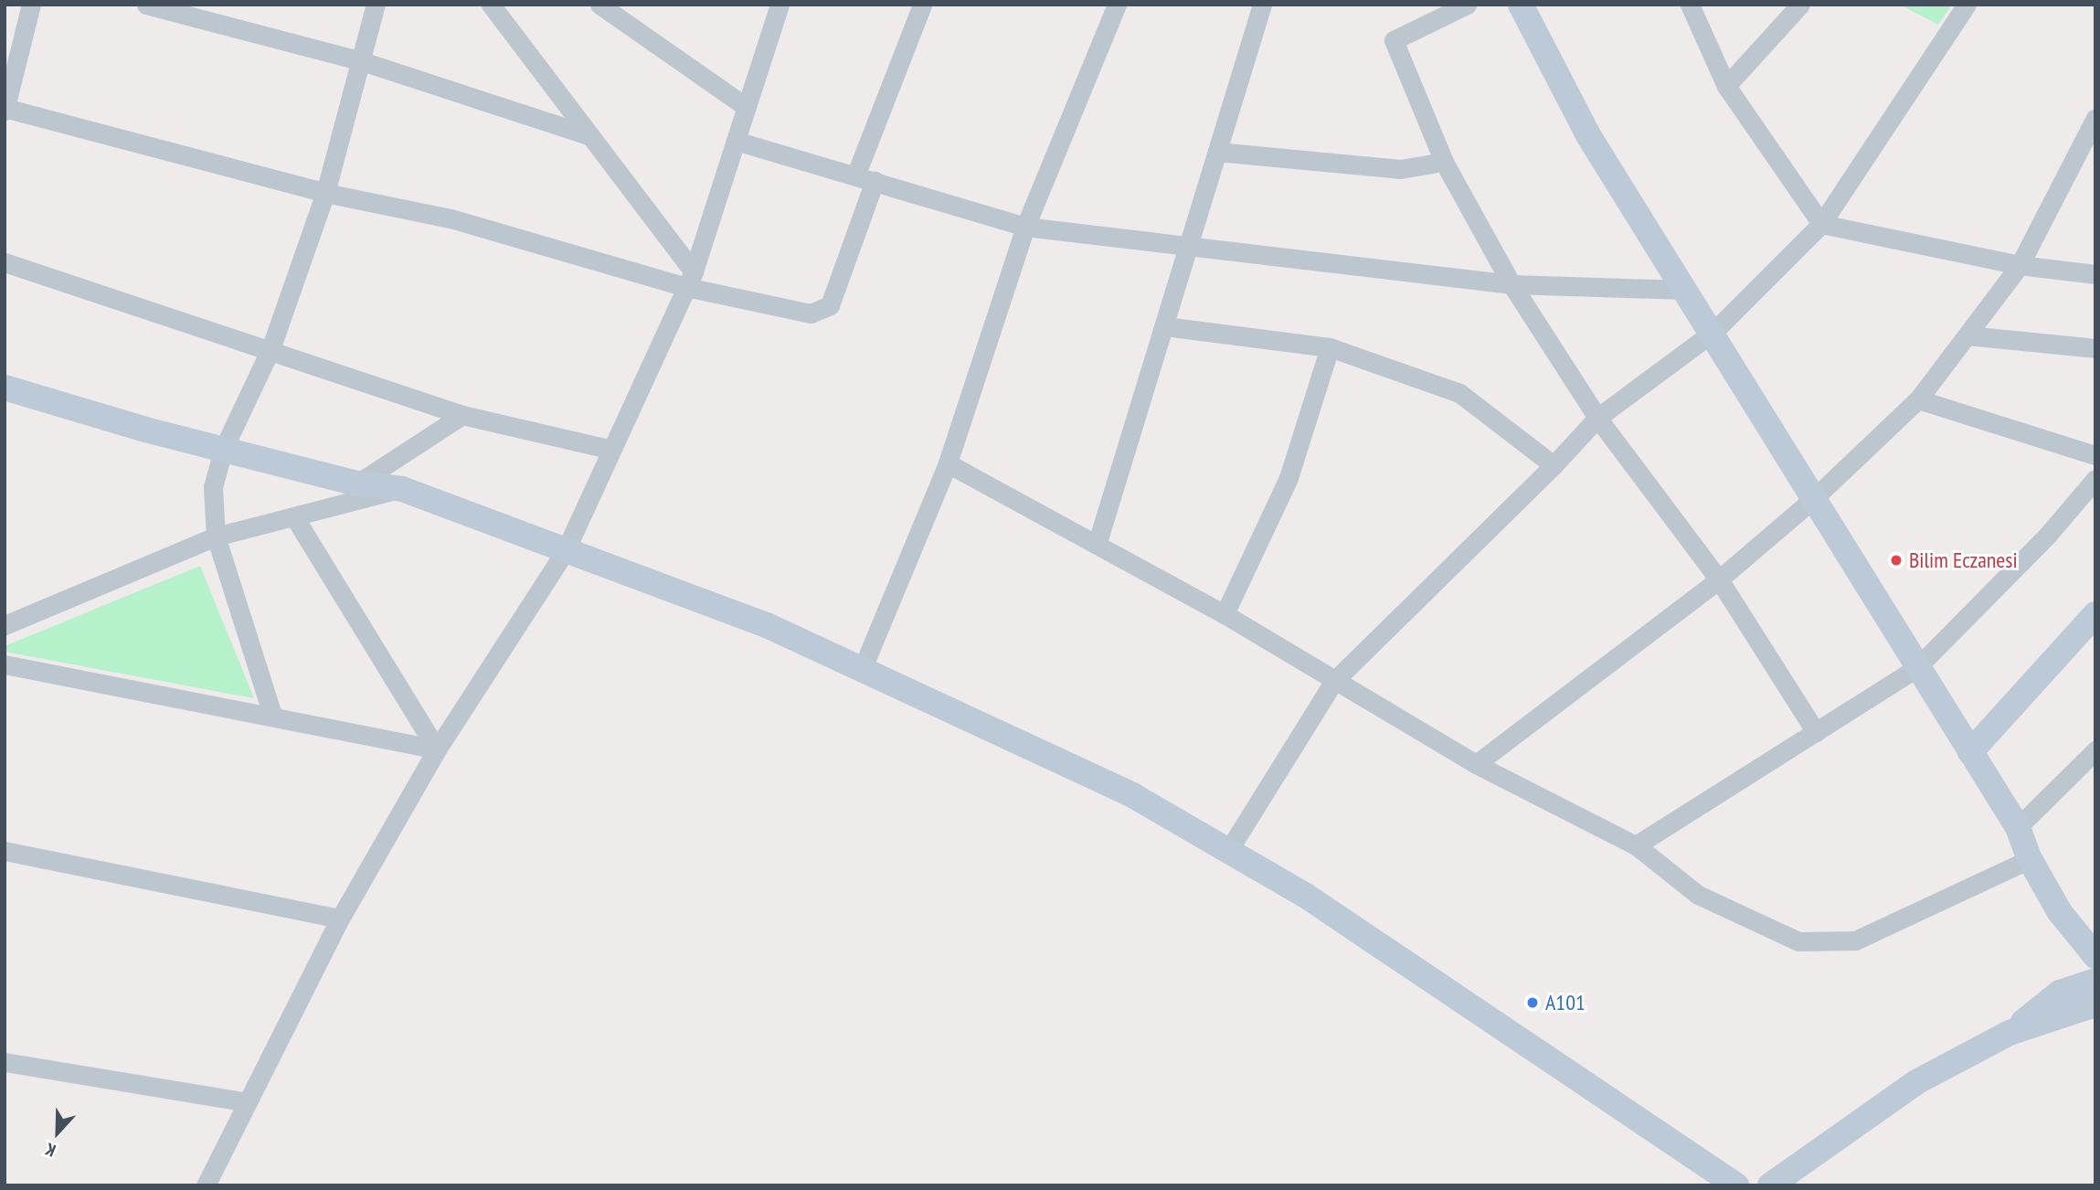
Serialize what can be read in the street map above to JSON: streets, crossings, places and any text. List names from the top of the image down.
{
  "places": ["Bilim Eczanesi", "A101"],
  "north": "bottom"
}
